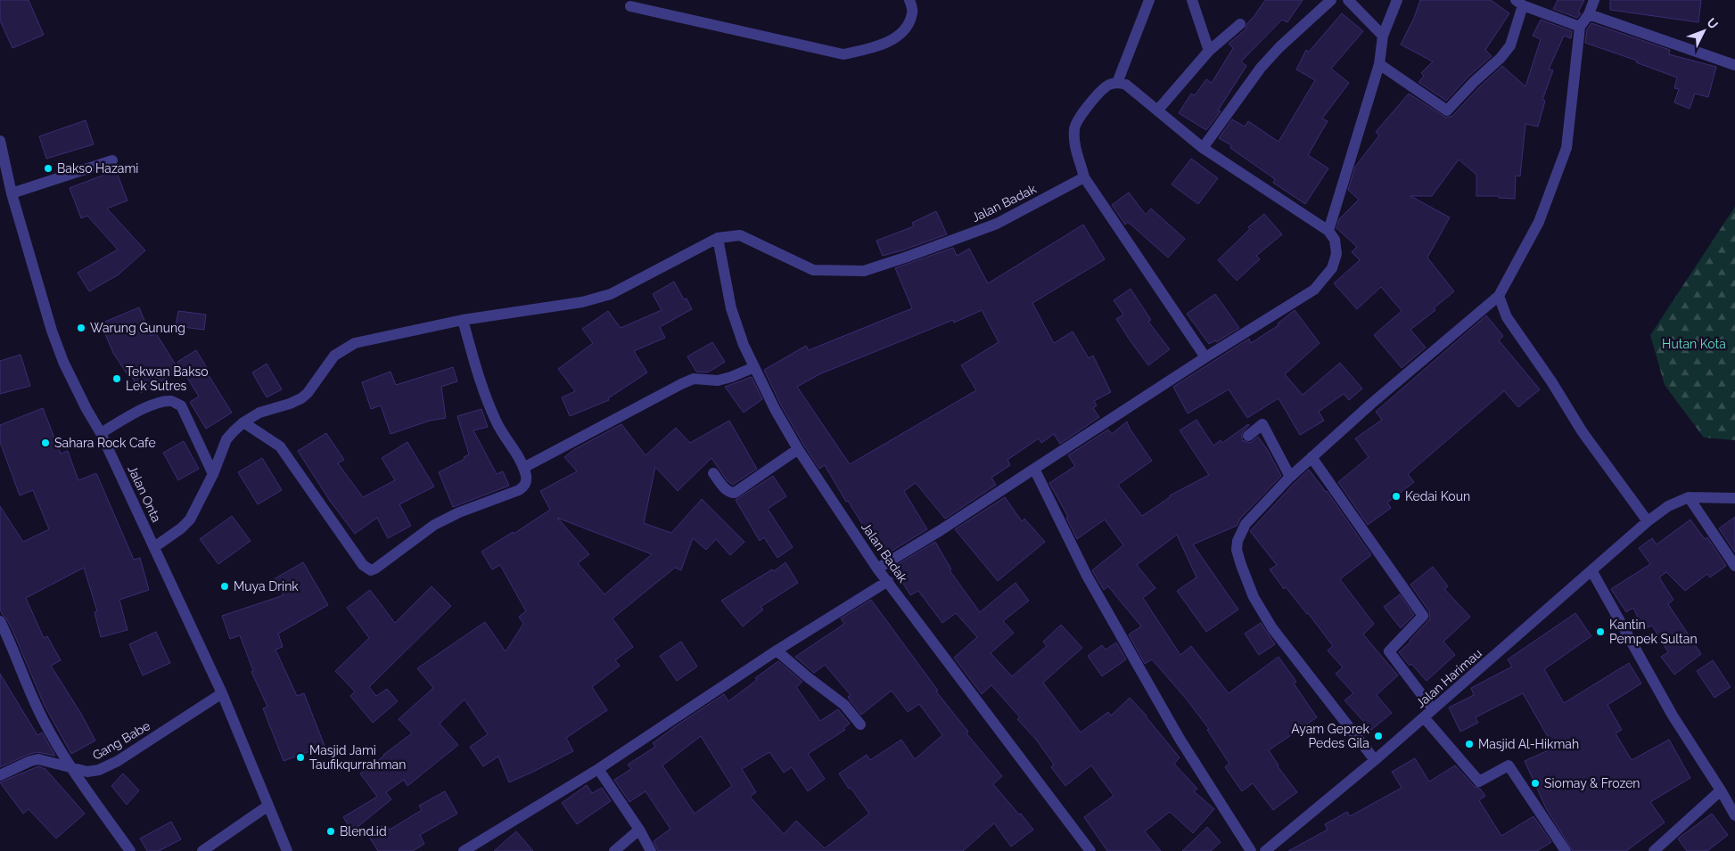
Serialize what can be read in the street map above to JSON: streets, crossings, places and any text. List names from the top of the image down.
{
  "streets": {
    "street": [
      "Jalan Badak",
      "Jalan Onta",
      "Jalan Harimau",
      "Gang Babe"
    ]
  },
  "crossings": [
    ["Jalan Onta", "Gang Babe"]
  ],
  "parks": ["Hutan Kota"],
  "places": [
    "Bakso Hazami",
    "Warung Gunung",
    "Tekwan Bakso Lek Sutres",
    "Sahara Rock Cafe",
    "Kedai Koun",
    "Muya Drink",
    "Kantin Pempek Sultan",
    "Ayam Geprek Pedes Gila",
    "Masjid Al-Hikmah",
    "Masjid Jami Taufikqurrahman",
    "Siomay & Frozen",
    "Blend.id"
  ],
  "north": "top right"
}
